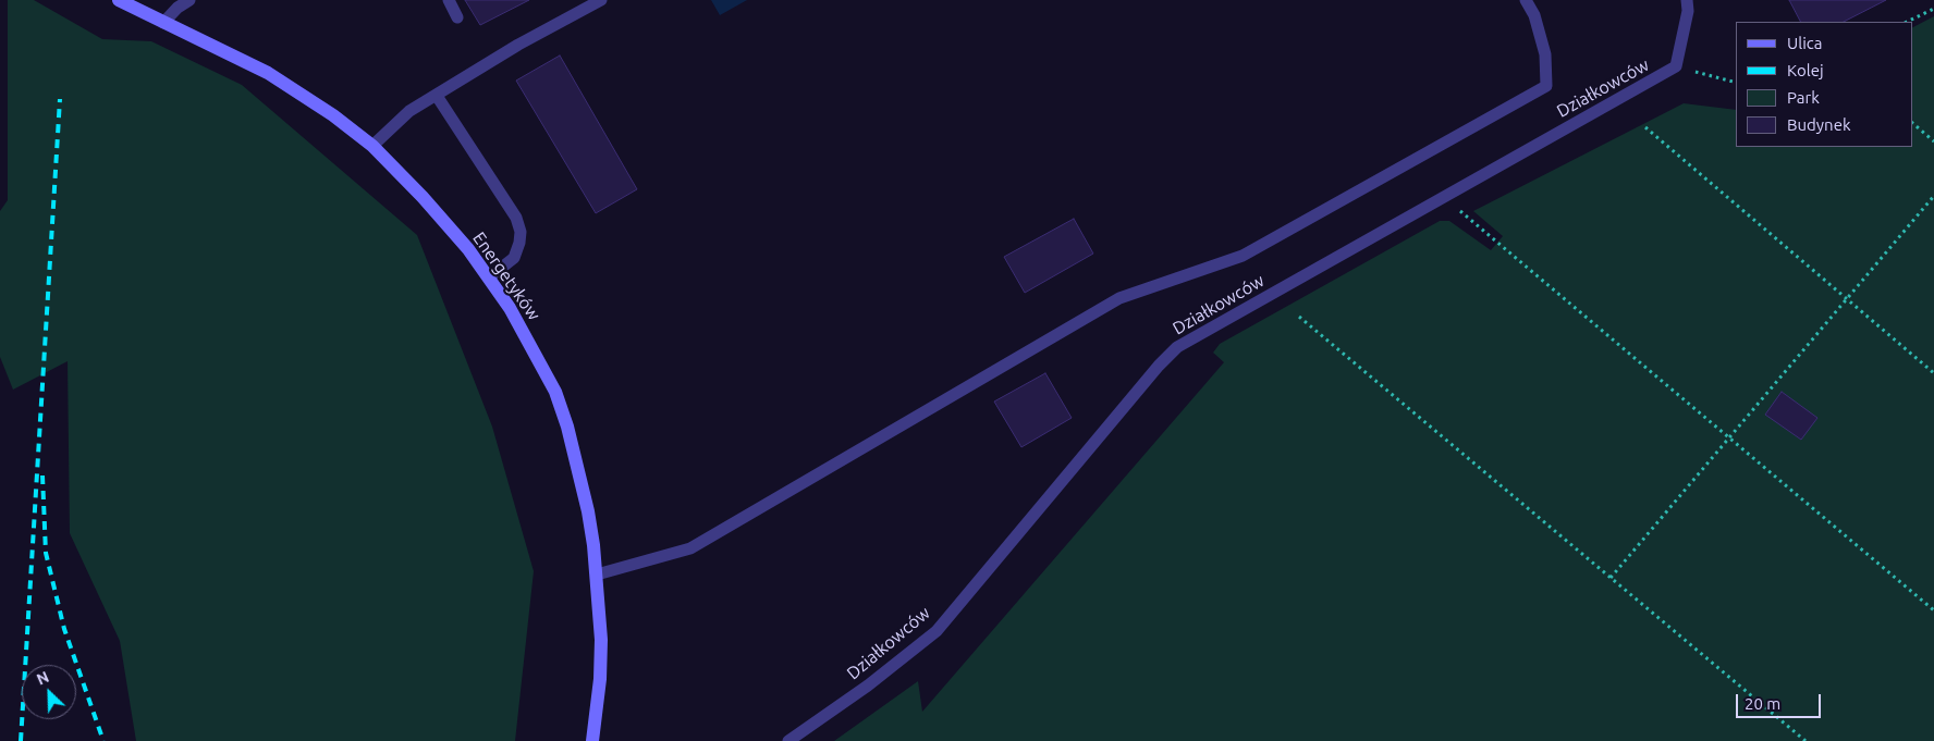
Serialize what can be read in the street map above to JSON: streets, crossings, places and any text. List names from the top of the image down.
{
  "streets": {
    "street": ["Energetyków"],
    "lane": ["Działkowców"]
  },
  "legend": [
    "Ulica",
    "Kolej",
    "Park",
    "Budynek"
  ],
  "scale_bar": "20 m",
  "north": "top left"
}
